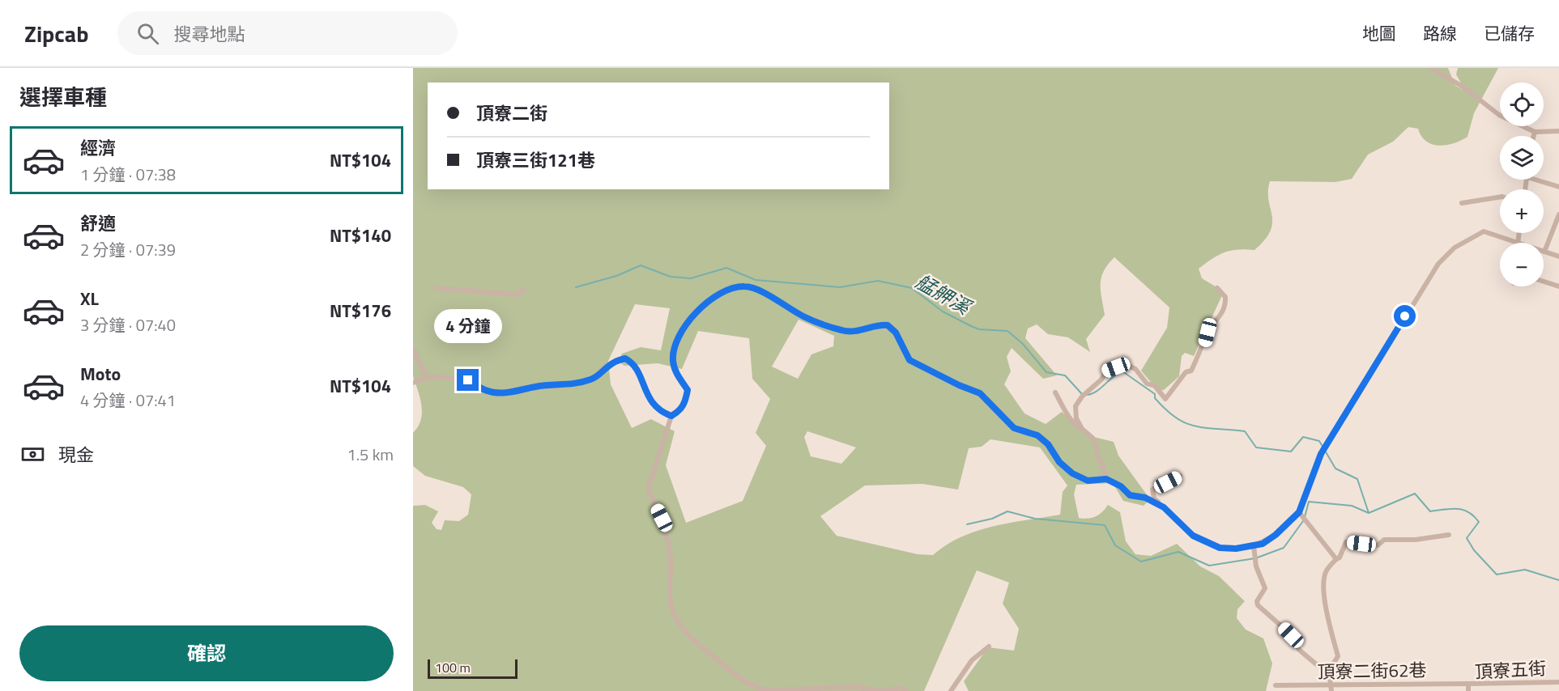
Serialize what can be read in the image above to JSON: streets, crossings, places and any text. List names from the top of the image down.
{
  "streets": {
    "street": ["頂寮五街", "頂寮二街62巷"]
  },
  "crossings": [
    ["頂寮五街", "頂寮二街62巷"]
  ],
  "water": ["艋舺溪"],
  "scale_bar": "100 m",
  "page": {
    "header": "Zipcab",
    "search": "搜尋地點",
    "nav": ["地圖", "路線", "已儲存"],
    "heading": "選擇車種",
    "map_buttons": ["+", "−"],
    "banner": ["頂寮二街", "頂寮三街121巷"],
    "list": [
      {
        "name": "經濟",
        "note": "1 分鐘 · 07:38",
        "value": "NT$104"
      },
      {
        "name": "舒適",
        "note": "2 分鐘 · 07:39",
        "value": "NT$140"
      },
      {
        "name": "XL",
        "note": "3 分鐘 · 07:40",
        "value": "NT$176"
      },
      {
        "name": "Moto",
        "note": "4 分鐘 · 07:41",
        "value": "NT$104"
      }
    ],
    "bubble": "4 分鐘",
    "pay": ["現金", "1.5 km"],
    "buttons": "確認",
    "scale": "100 m"
  }
}
